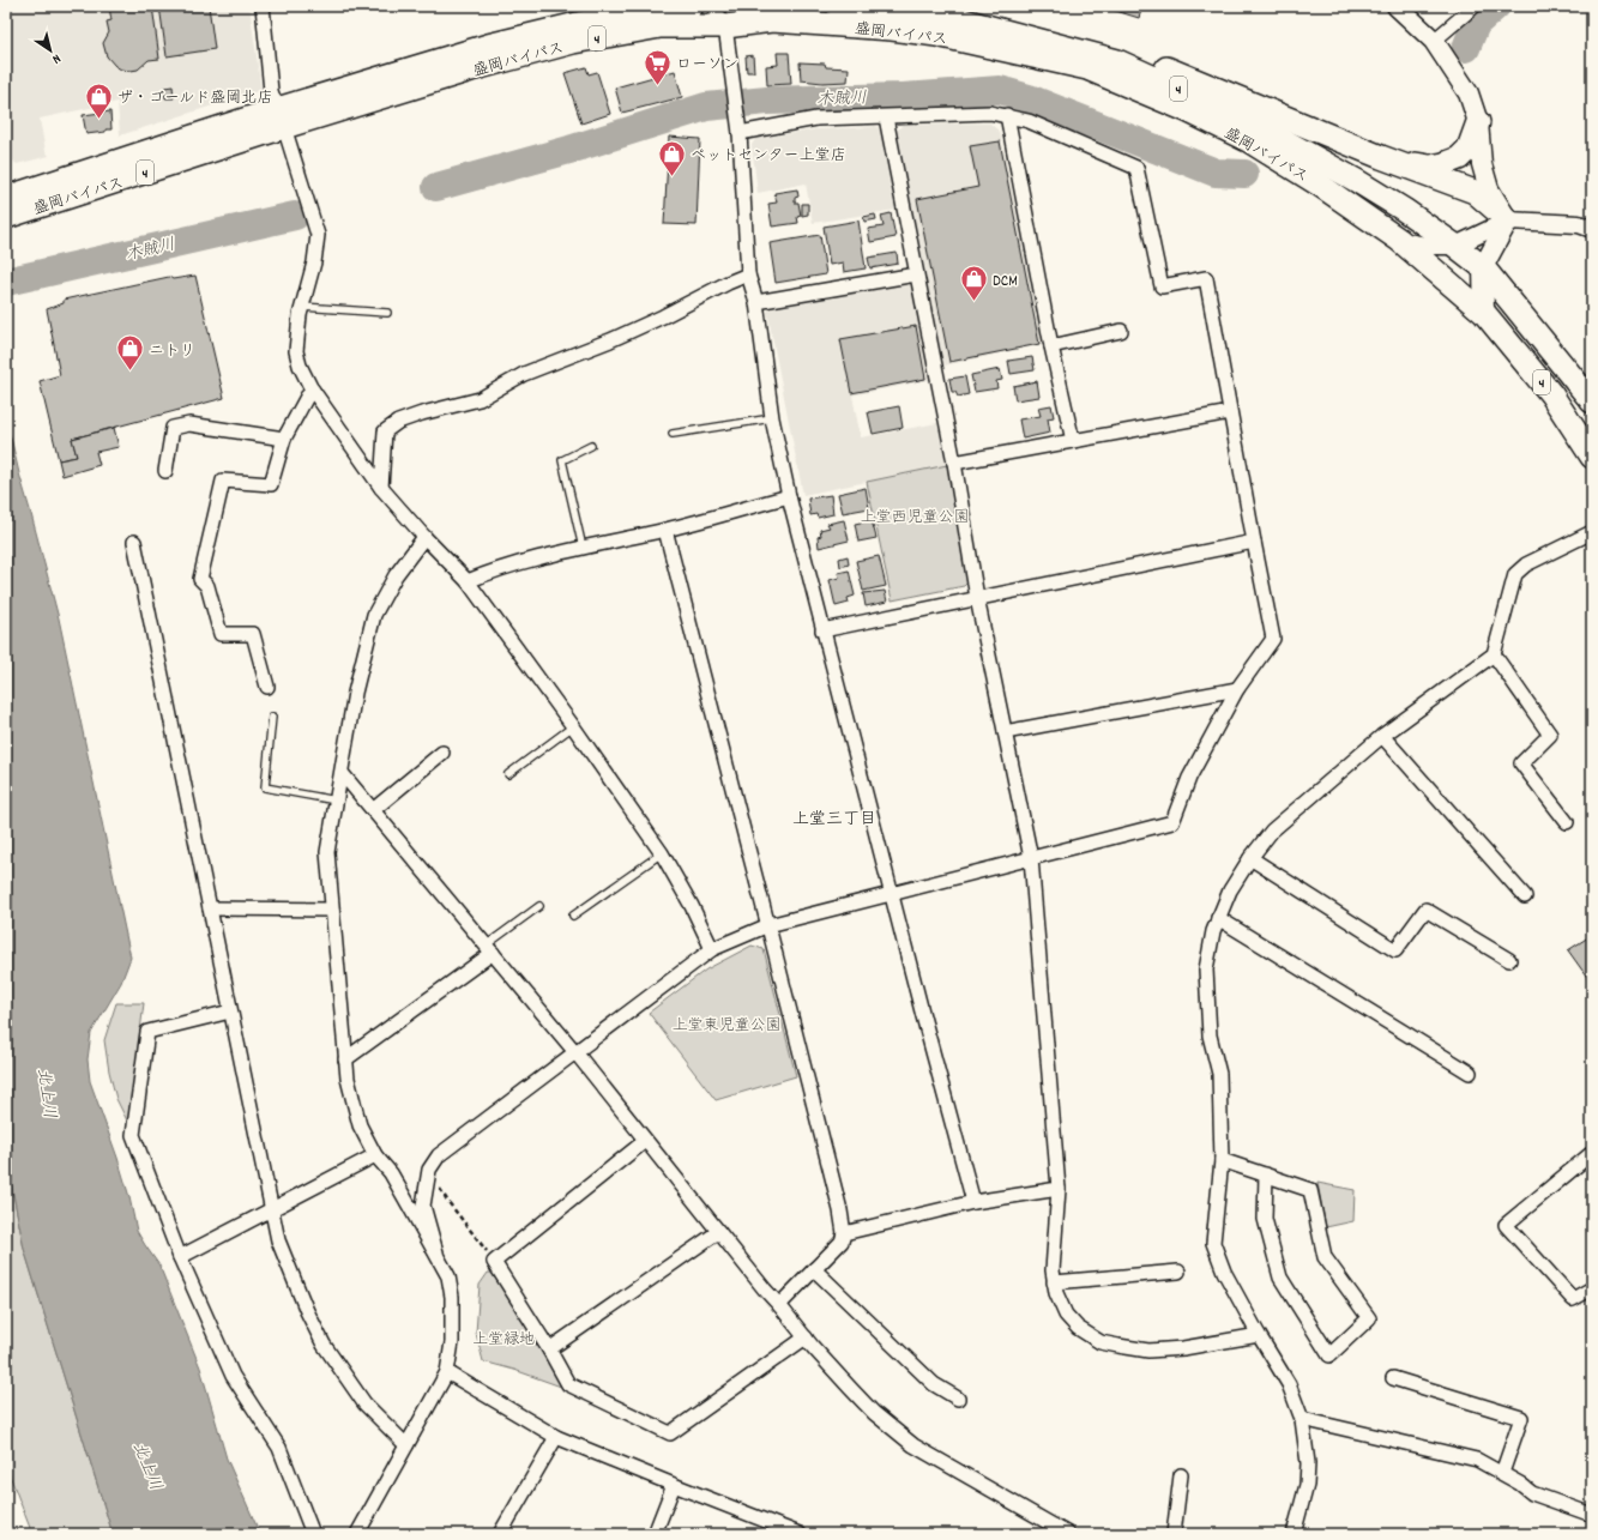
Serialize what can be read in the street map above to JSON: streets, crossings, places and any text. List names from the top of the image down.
{
  "streets": {
    "highway": ["盛岡バイパス", "4"]
  },
  "districts": ["上堂三丁目"],
  "water": ["木賊川", "北上川"],
  "parks": ["上堂西児童公園", "上堂東児童公園", "上堂緑地"],
  "places": {
    "supermarket": ["ローソン"],
    "shop": [
      "ザ・ゴールド盛岡北店",
      "ペットセンター上堂店",
      "DCM",
      "ニトリ"
    ]
  },
  "north": "bottom right"
}
